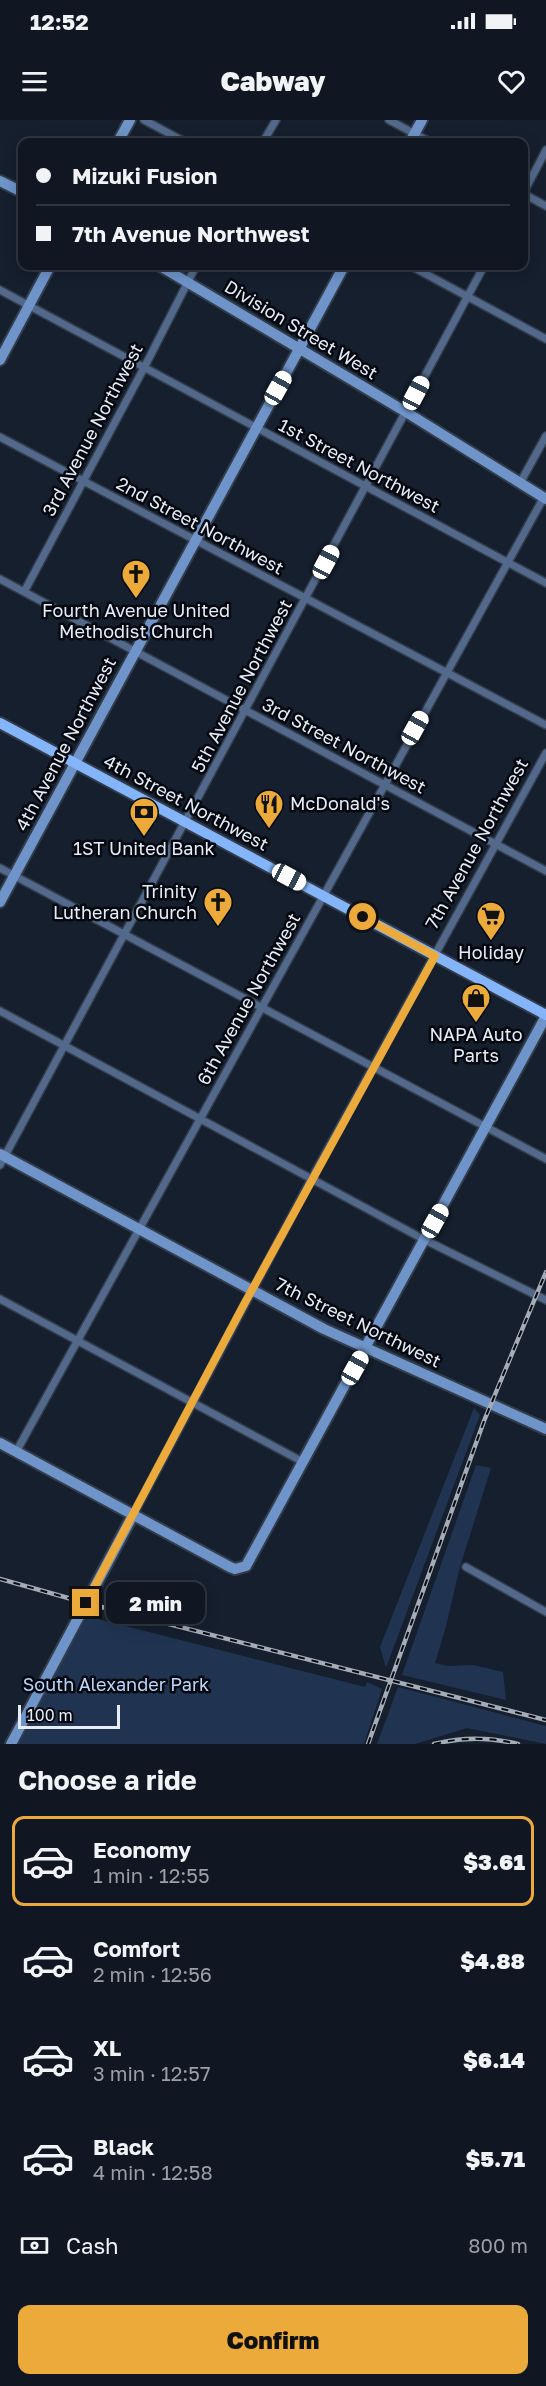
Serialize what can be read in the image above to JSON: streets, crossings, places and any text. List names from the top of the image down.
{
  "streets": {
    "main road": ["4th Street Northwest"],
    "street": [
      "Division Street West",
      "3rd Avenue Northwest",
      "1st Street Northwest",
      "2nd Street Northwest",
      "5th Avenue Northwest",
      "4th Avenue Northwest",
      "3rd Street Northwest",
      "7th Avenue Northwest",
      "6th Avenue Northwest",
      "7th Street Northwest"
    ]
  },
  "crossings": [
    ["Division Street West", "3rd Avenue Northwest"],
    ["Division Street West", "5th Avenue Northwest"],
    ["Division Street West", "4th Avenue Northwest"],
    ["Division Street West", "6th Avenue Northwest"],
    ["3rd Avenue Northwest", "1st Street Northwest"],
    ["3rd Avenue Northwest", "2nd Street Northwest"],
    ["3rd Avenue Northwest", "3rd Street Northwest"],
    ["1st Street Northwest", "5th Avenue Northwest"],
    ["1st Street Northwest", "4th Avenue Northwest"],
    ["1st Street Northwest", "6th Avenue Northwest"],
    ["2nd Street Northwest", "5th Avenue Northwest"],
    ["2nd Street Northwest", "4th Avenue Northwest"],
    ["2nd Street Northwest", "6th Avenue Northwest"],
    ["5th Avenue Northwest", "3rd Street Northwest"],
    ["5th Avenue Northwest", "4th Street Northwest"],
    ["5th Avenue Northwest", "7th Street Northwest"],
    ["4th Avenue Northwest", "3rd Street Northwest"],
    ["4th Avenue Northwest", "4th Street Northwest"],
    ["3rd Street Northwest", "7th Avenue Northwest"],
    ["3rd Street Northwest", "6th Avenue Northwest"],
    ["4th Street Northwest", "7th Avenue Northwest"],
    ["4th Street Northwest", "6th Avenue Northwest"],
    ["7th Avenue Northwest", "7th Street Northwest"],
    ["6th Avenue Northwest", "7th Street Northwest"]
  ],
  "parks": ["South Alexander Park"],
  "places": {
    "church": ["Fourth Avenue United Methodist Church", "Trinity Lutheran Church"],
    "restaurant": ["McDonald's"],
    "bank": ["1ST United Bank"],
    "supermarket": ["Holiday"],
    "shop": ["NAPA Auto Parts"]
  },
  "scale_bar": "100 m",
  "page": {
    "status": "12:52",
    "header": "Cabway",
    "banner": ["Mizuki Fusion", "7th Avenue Northwest"],
    "bubble": "2 min",
    "scale": "100 m",
    "heading": "Choose a ride",
    "list": [
      {
        "name": "Economy",
        "note": "1 min · 12:55",
        "value": "$3.61"
      },
      {
        "name": "Comfort",
        "note": "2 min · 12:56",
        "value": "$4.88"
      },
      {
        "name": "XL",
        "note": "3 min · 12:57",
        "value": "$6.14"
      },
      {
        "name": "Black",
        "note": "4 min · 12:58",
        "value": "$5.71"
      }
    ],
    "pay": ["Cash", "800 m"],
    "buttons": "Confirm"
  }
}
